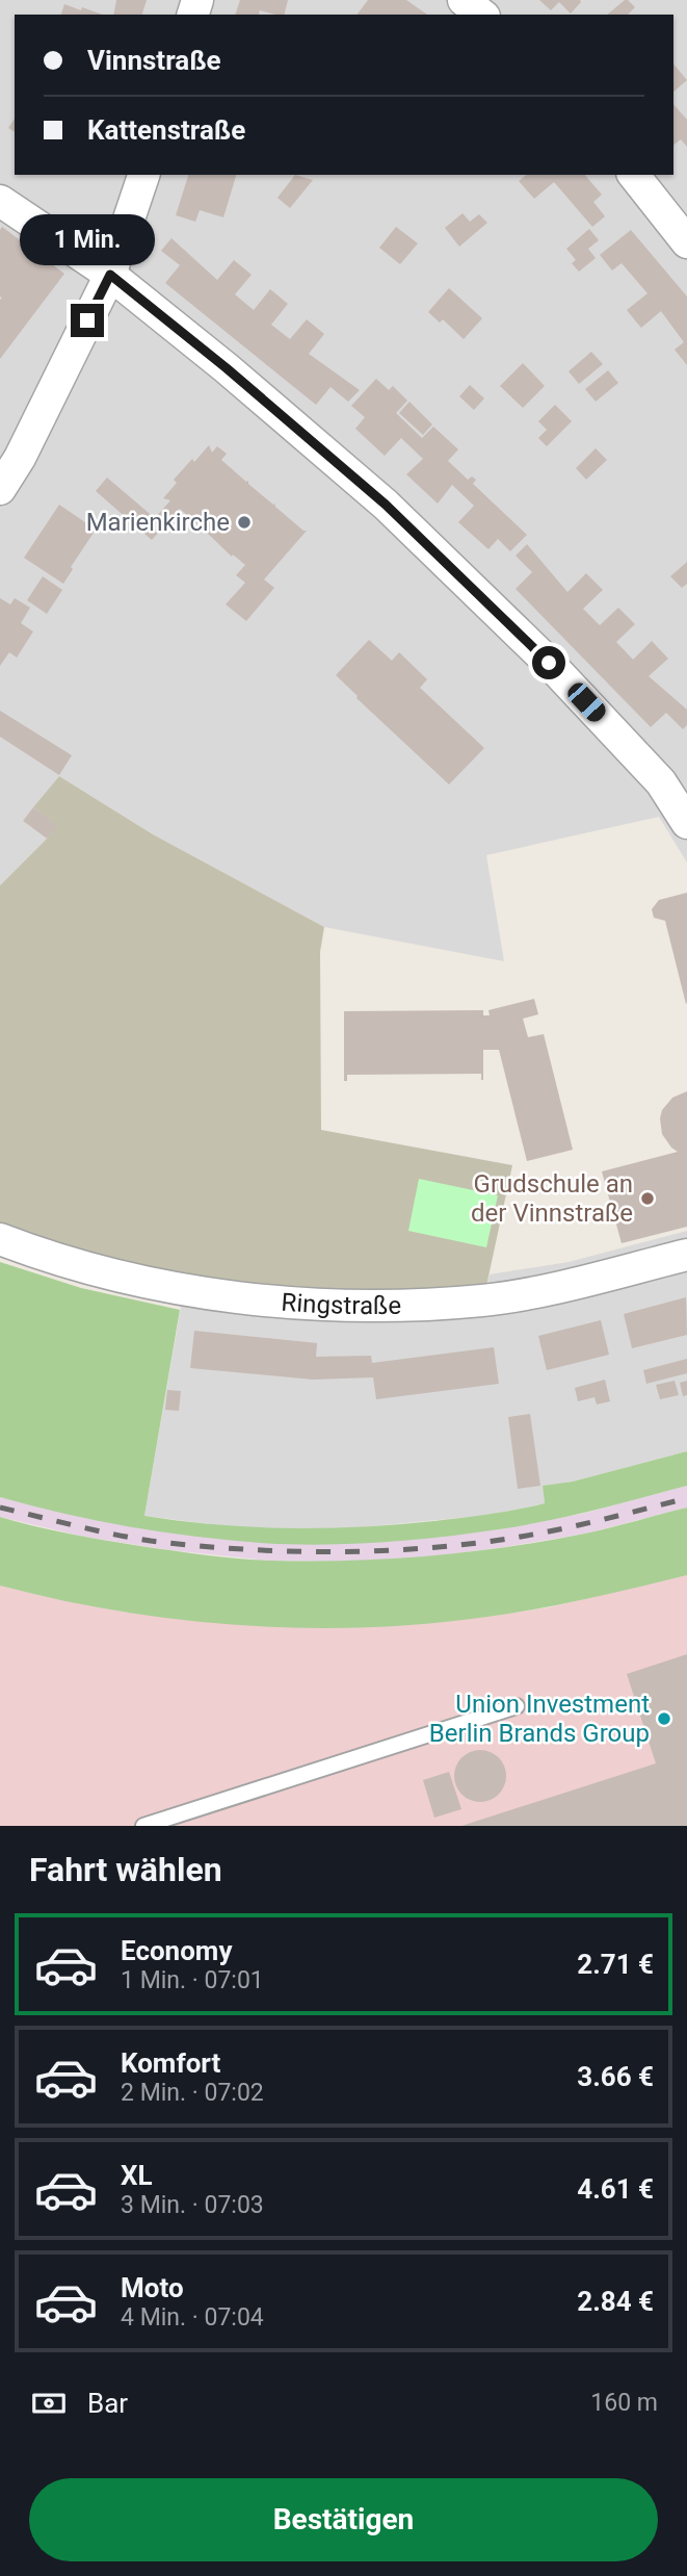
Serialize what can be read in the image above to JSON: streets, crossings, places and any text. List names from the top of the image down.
{
  "streets": {
    "street": ["Ringstraße"]
  },
  "places": ["Marienkirche", "Grudschule an der Vinnstraße", "Union Investment Berlin Brands Group"],
  "page": {
    "banner": ["Vinnstraße", "Kattenstraße"],
    "bubble": "1 Min.",
    "heading": "Fahrt wählen",
    "list": [
      {
        "name": "Economy",
        "note": "1 Min. · 07:01",
        "value": "2.71 €"
      },
      {
        "name": "Komfort",
        "note": "2 Min. · 07:02",
        "value": "3.66 €"
      },
      {
        "name": "XL",
        "note": "3 Min. · 07:03",
        "value": "4.61 €"
      },
      {
        "name": "Moto",
        "note": "4 Min. · 07:04",
        "value": "2.84 €"
      }
    ],
    "pay": ["Bar", "160 m"],
    "buttons": "Bestätigen"
  }
}
